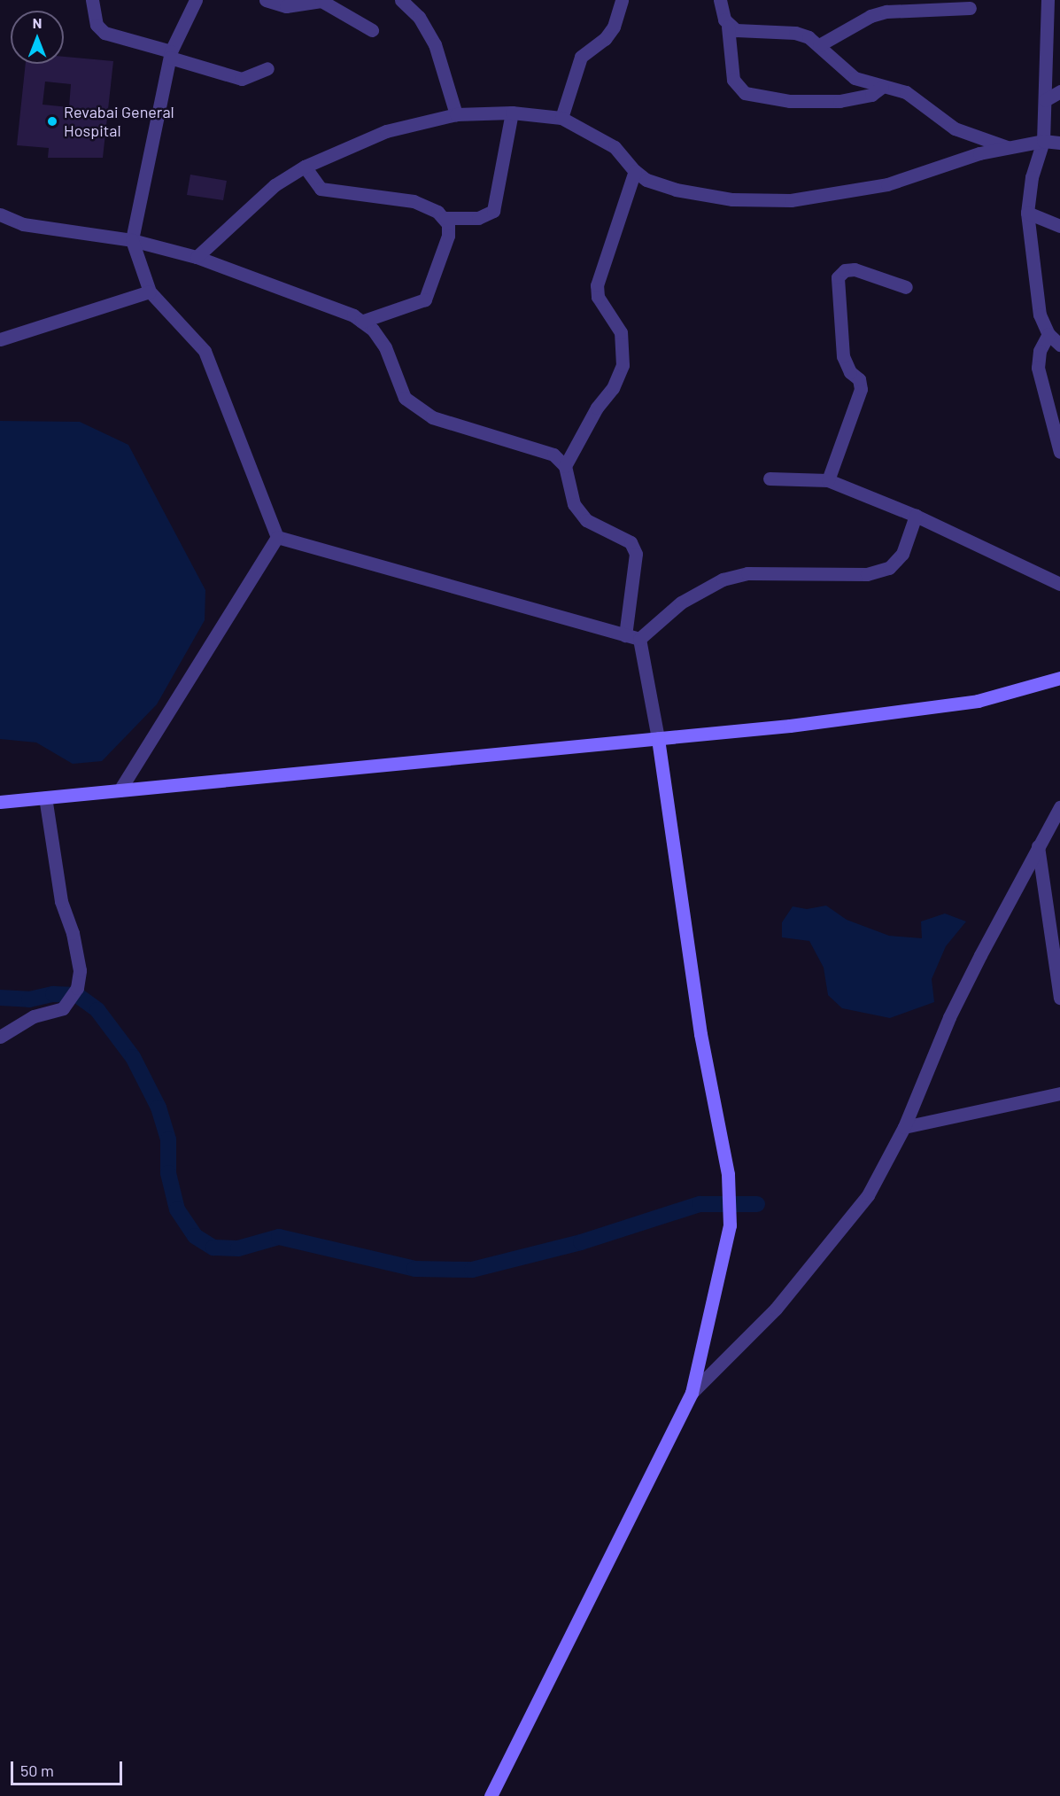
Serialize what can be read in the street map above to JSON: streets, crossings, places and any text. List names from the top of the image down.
{
  "places": ["Revabai General Hospital"],
  "scale_bar": "50 m",
  "north": "top"
}
